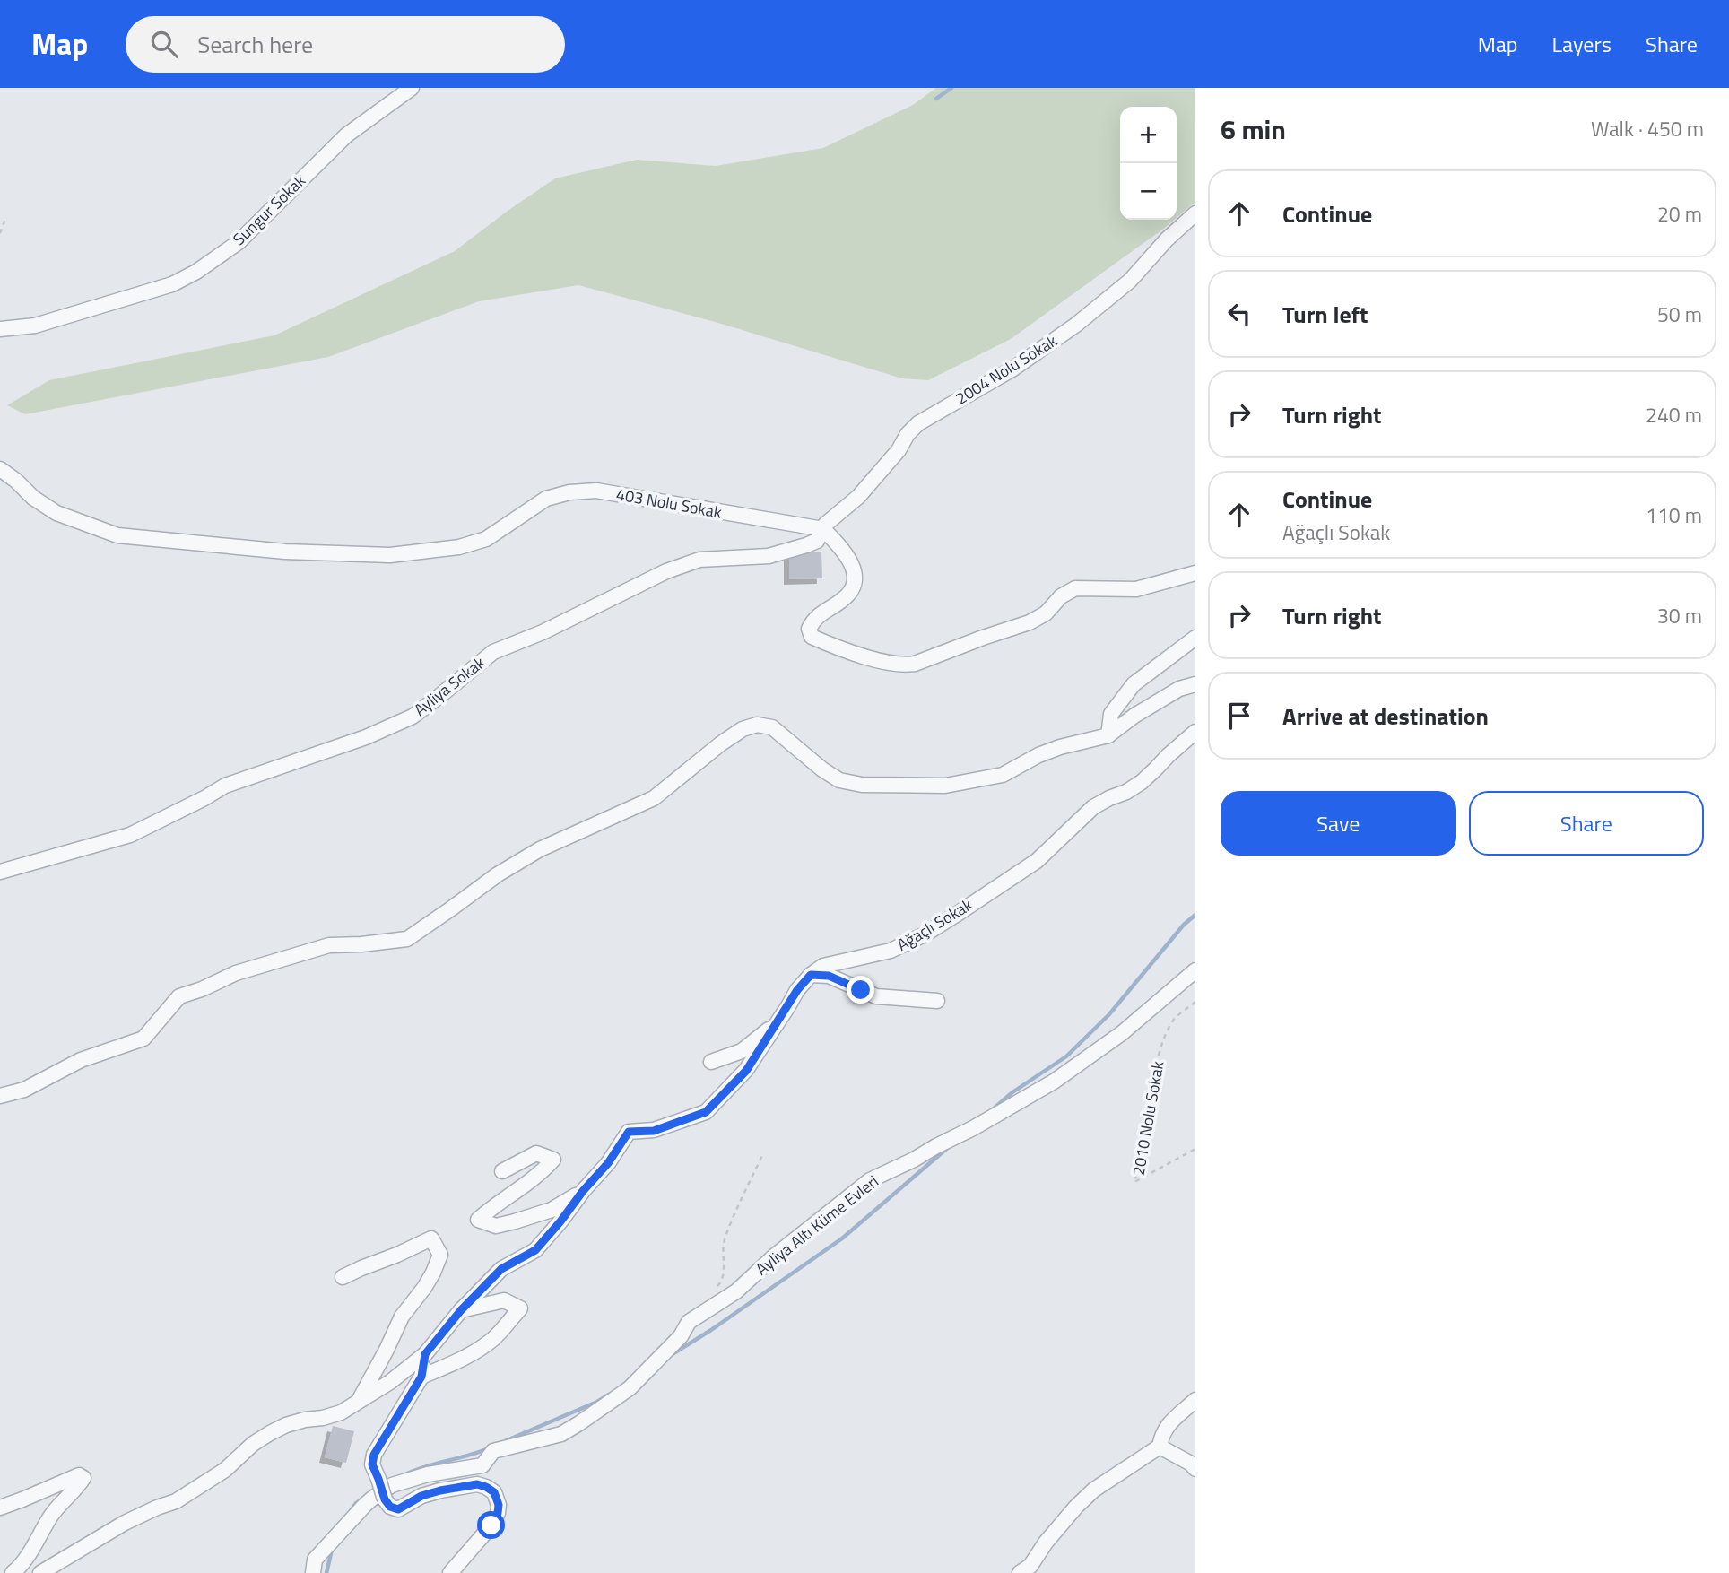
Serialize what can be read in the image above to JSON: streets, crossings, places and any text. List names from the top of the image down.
{
  "streets": {
    "street": [
      "Sungur Sokak",
      "2004 Nolu Sokak",
      "403 Nolu Sokak",
      "Ayliya Sokak",
      "Ağaçlı Sokak",
      "Ayliya Altı Küme Evleri"
    ],
    "path": ["2010 Nolu Sokak"]
  },
  "crossings": [
    ["2004 Nolu Sokak", "403 Nolu Sokak"],
    ["2004 Nolu Sokak", "Ayliya Sokak"],
    ["403 Nolu Sokak", "Ayliya Sokak"]
  ],
  "page": {
    "header": "Map",
    "search": "Search here",
    "nav": ["Map", "Layers", "Share"],
    "heading": ["6 min", "Walk · 450 m"],
    "map_buttons": ["+", "−"],
    "list": [
      ["Continue", "20 m"],
      ["Turn left", "50 m"],
      ["Turn right", "240 m"],
      ["Continue", "Ağaçlı Sokak", "110 m"],
      ["Turn right", "30 m"],
      "Arrive at destination"
    ],
    "buttons": ["Save", "Share"]
  }
}
